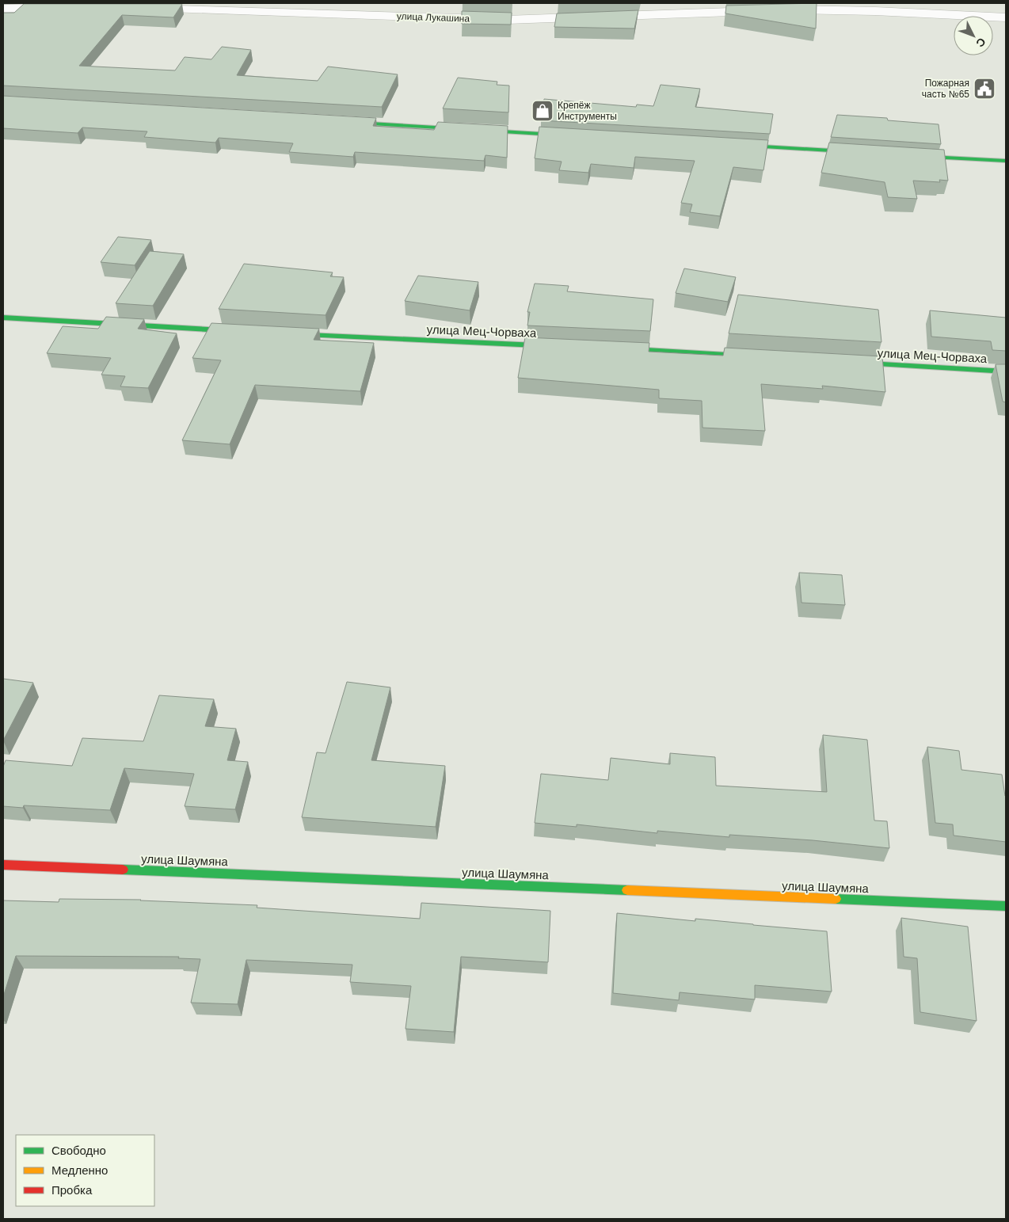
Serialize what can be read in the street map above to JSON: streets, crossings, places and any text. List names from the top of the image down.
{
  "streets": {
    "street": ["улица Лукашина", "улица Мец-Чорваха", "улица Шаумяна"]
  },
  "places": {
    "public building": ["Пожарная часть №65"],
    "shop": ["Крепёж Инструменты"]
  },
  "legend": ["Свободно", "Медленно", "Пробка"],
  "north": "bottom right"
}
